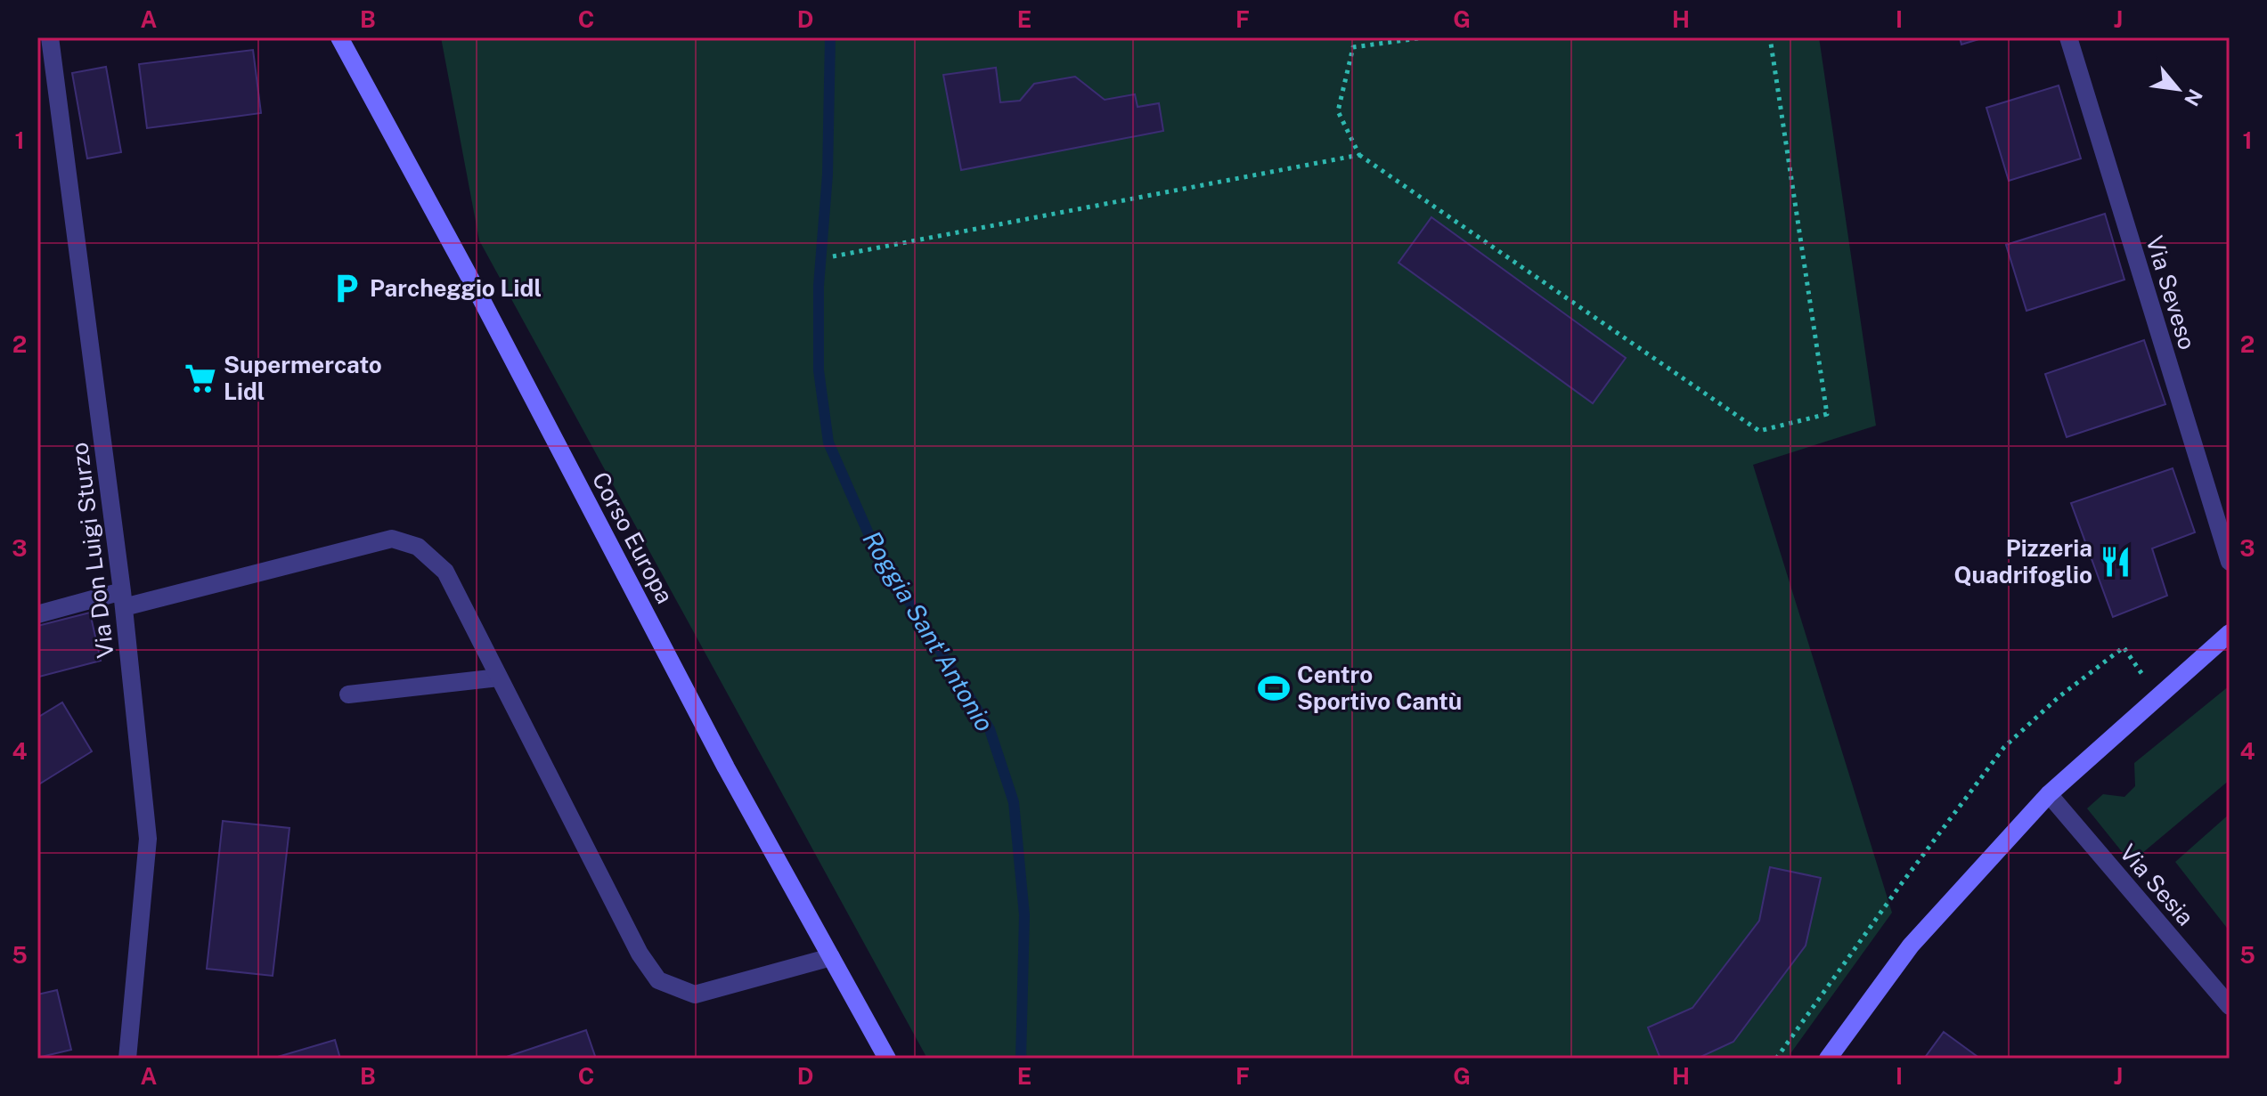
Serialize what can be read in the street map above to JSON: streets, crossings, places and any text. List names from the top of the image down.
{
  "streets": {
    "main road": ["Corso Europa"],
    "street": ["Via Seveso", "Via Don Luigi Sturzo", "Via Sesia"]
  },
  "water": ["Roggia Sant'Antonio"],
  "places": {
    "parking": ["Parcheggio Lidl"],
    "supermarket": ["Supermercato Lidl"],
    "restaurant": ["Pizzeria Quadrifoglio"],
    "sports": ["Centro Sportivo Cantù"]
  },
  "north": "bottom right",
  "grid": {
    "columns": [
      "A",
      "B",
      "C",
      "D",
      "E",
      "F",
      "G",
      "H",
      "I",
      "J"
    ],
    "rows": [
      "1",
      "2",
      "3",
      "4",
      "5"
    ]
  }
}
